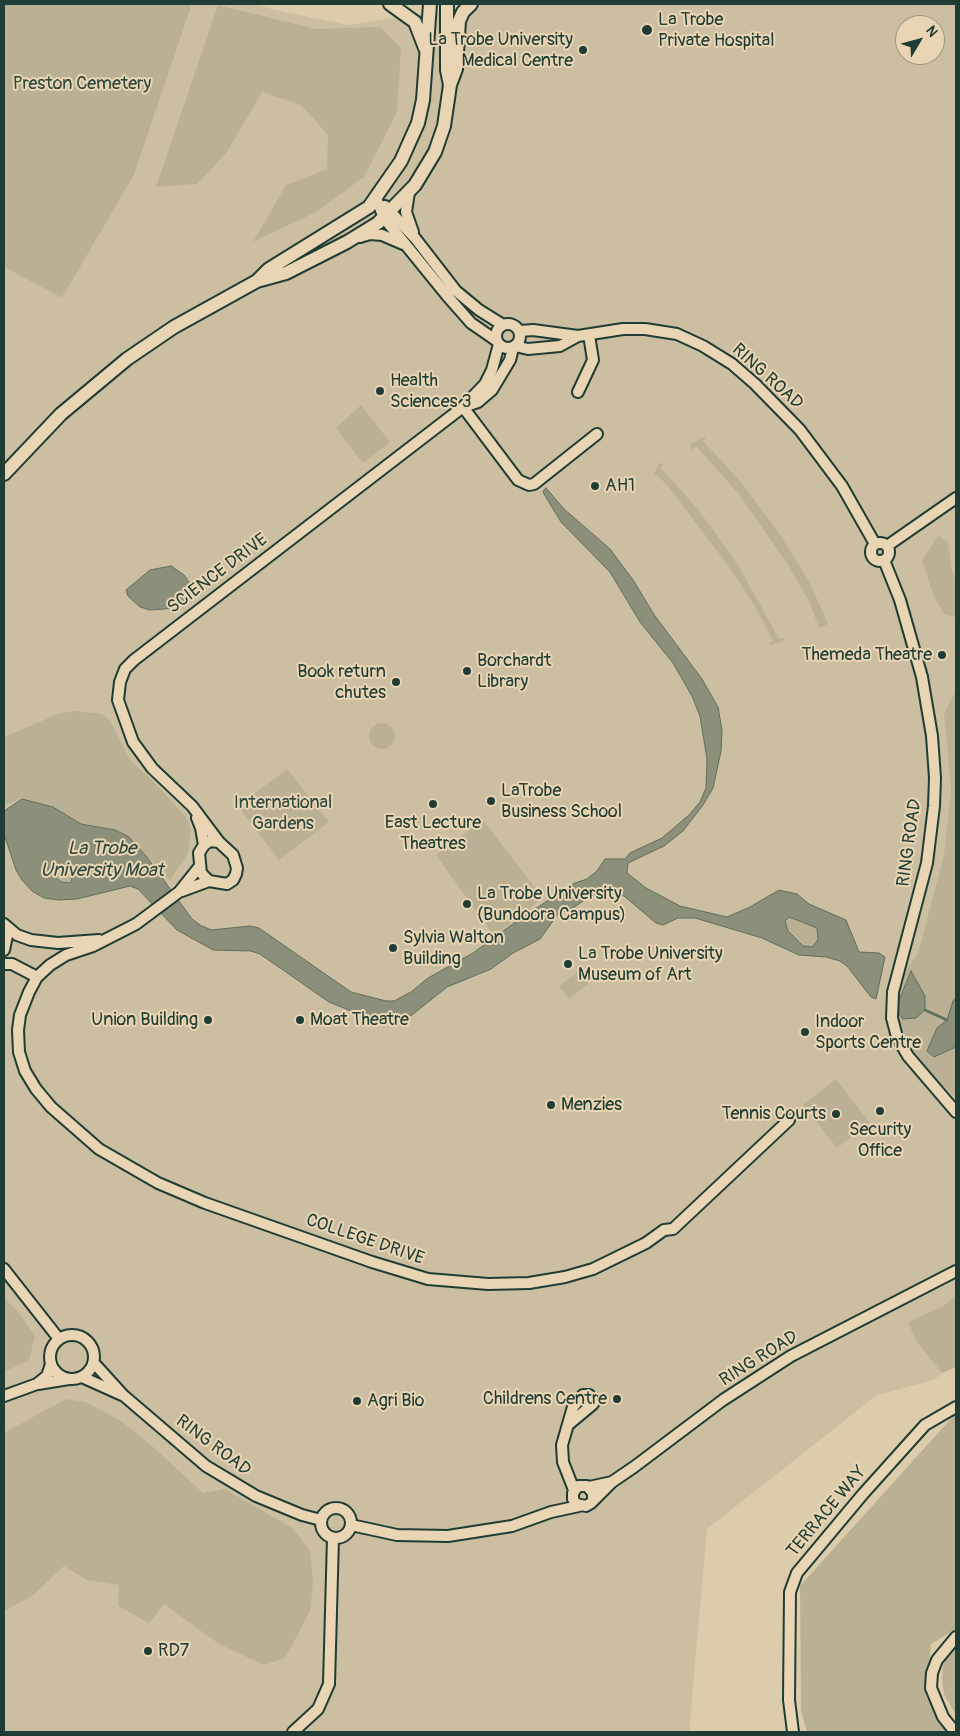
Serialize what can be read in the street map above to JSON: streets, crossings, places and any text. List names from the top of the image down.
{
  "streets": {
    "street": [
      "RING ROAD",
      "SCIENCE DRIVE",
      "COLLEGE DRIVE",
      "TERRACE WAY"
    ]
  },
  "crossings": [
    ["RING ROAD", "SCIENCE DRIVE"],
    ["SCIENCE DRIVE", "COLLEGE DRIVE"]
  ],
  "water": ["La Trobe University Moat"],
  "parks": ["Preston Cemetery", "International Gardens"],
  "places": [
    "La Trobe Private Hospital",
    "La Trobe University Medical Centre",
    "Health Sciences 3",
    "AH1",
    "Themeda Theatre",
    "Borchardt Library",
    "Book return chutes",
    "LaTrobe Business School",
    "East Lecture Theatres",
    "La Trobe University (Bundoora Campus)",
    "Sylvia Walton Building",
    "La Trobe University Museum of Art",
    "Union Building",
    "Moat Theatre",
    "Indoor Sports Centre",
    "Menzies",
    "Security Office",
    "Tennis Courts",
    "Childrens Centre",
    "Agri Bio",
    "RD7"
  ],
  "north": "top right"
}
